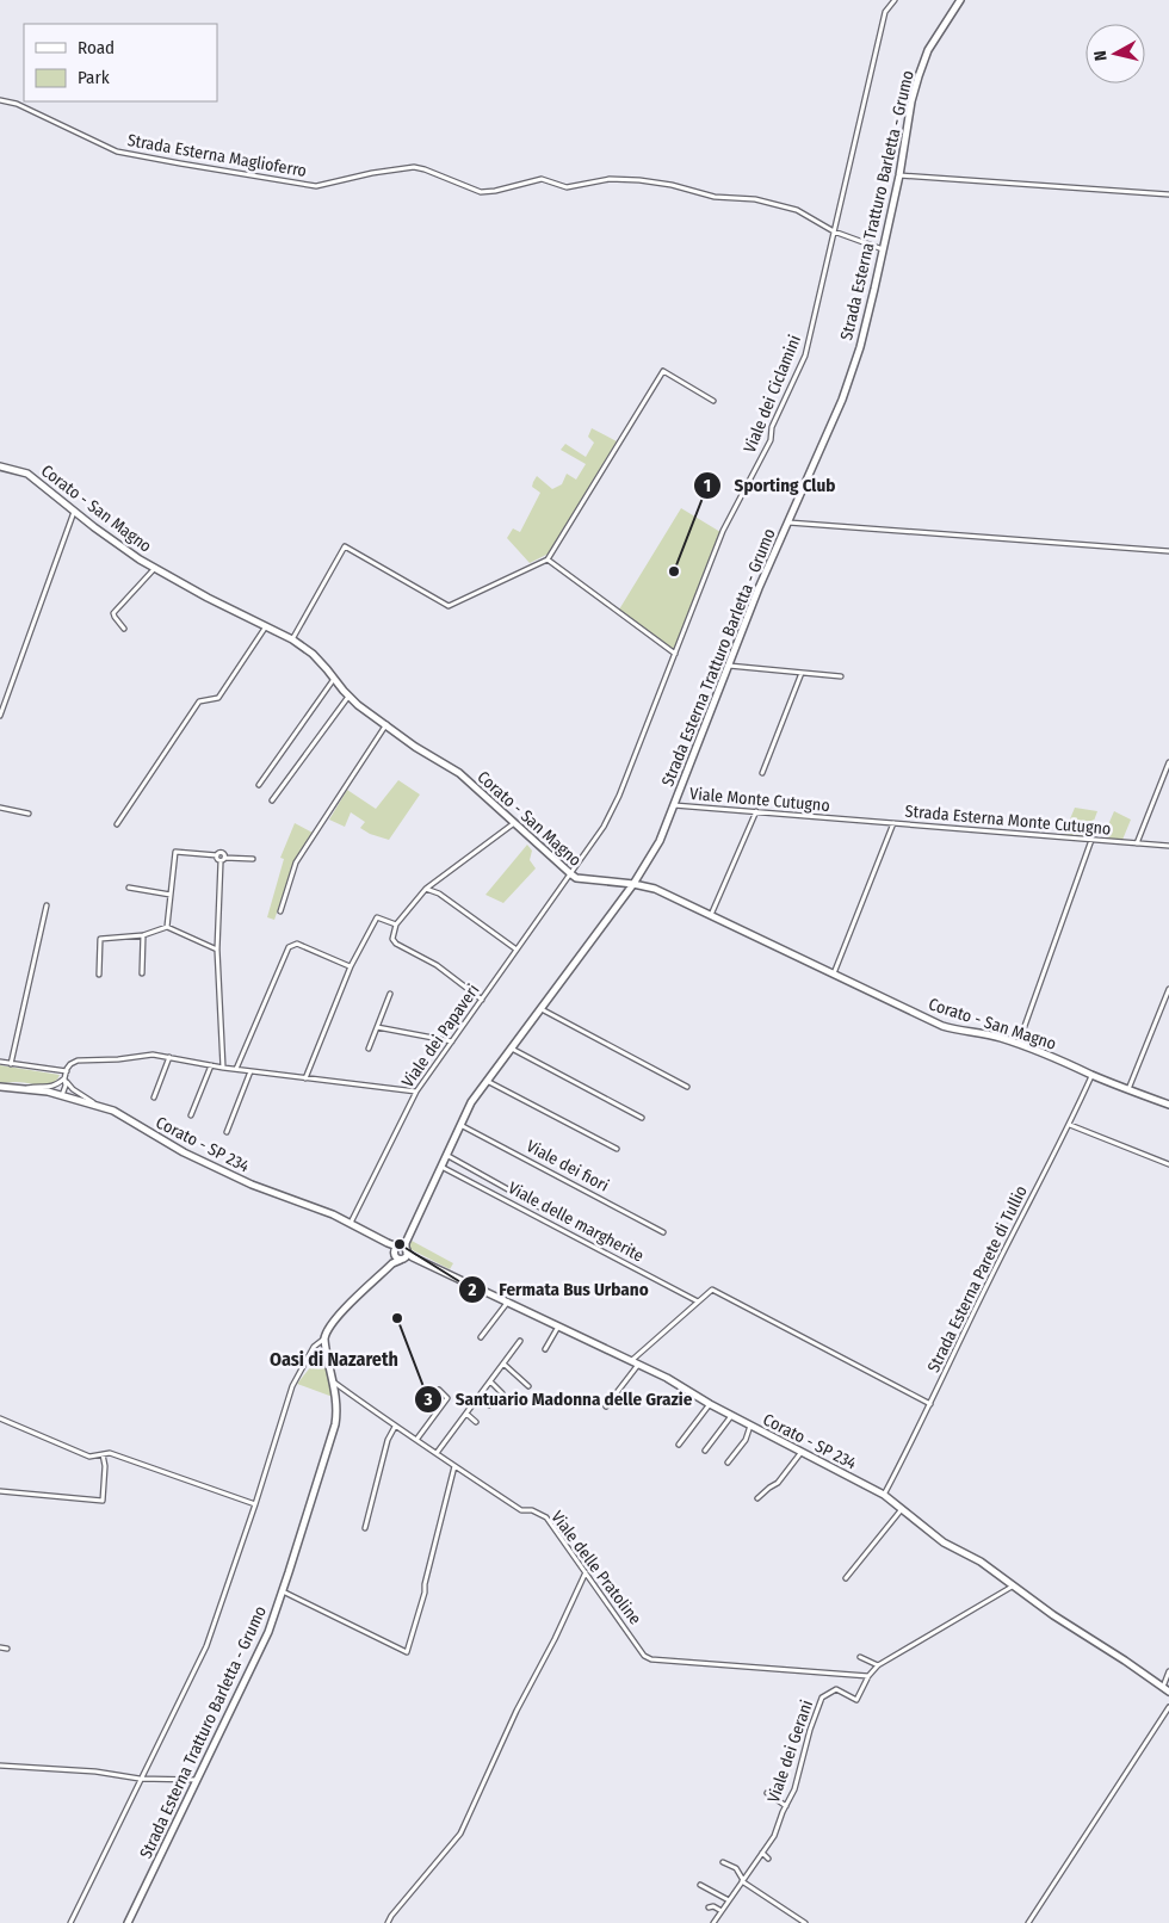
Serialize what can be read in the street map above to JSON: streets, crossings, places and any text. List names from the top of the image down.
{
  "streets": {
    "main road": ["Strada Esterna Tratturo Barletta - Grumo", "Corato - San Magno", "Corato - SP 234"],
    "street": [
      "Strada Esterna Maglioferro",
      "Viale dei Ciclamini",
      "Viale Monte Cutugno",
      "Strada Esterna Monte Cutugno",
      "Viale dei Papaveri",
      "Viale dei fiori",
      "Viale delle margherite",
      "Strada Esterna Parete di Tullio",
      "Viale delle Pratoline",
      "Viale dei Gerani"
    ]
  },
  "crossings": [
    ["Strada Esterna Maglioferro", "Strada Esterna Tratturo Barletta - Grumo"],
    ["Strada Esterna Maglioferro", "Viale dei Ciclamini"],
    ["Strada Esterna Tratturo Barletta - Grumo", "Corato - San Magno"],
    ["Strada Esterna Tratturo Barletta - Grumo", "Viale Monte Cutugno"],
    ["Strada Esterna Tratturo Barletta - Grumo", "Corato - SP 234"],
    ["Strada Esterna Tratturo Barletta - Grumo", "Viale dei fiori"],
    ["Strada Esterna Tratturo Barletta - Grumo", "Viale delle margherite"],
    ["Strada Esterna Tratturo Barletta - Grumo", "Viale delle Pratoline"],
    ["Viale dei Ciclamini", "Corato - San Magno"],
    ["Viale dei Ciclamini", "Viale dei Papaveri"],
    ["Corato - San Magno", "Viale dei Papaveri"],
    ["Corato - San Magno", "Strada Esterna Parete di Tullio"],
    ["Viale Monte Cutugno", "Strada Esterna Monte Cutugno"],
    ["Viale dei Papaveri", "Corato - SP 234"],
    ["Corato - SP 234", "Strada Esterna Parete di Tullio"],
    ["Corato - SP 234", "Viale dei Gerani"],
    ["Viale delle Pratoline", "Viale dei Gerani"]
  ],
  "districts": ["Oasi di Nazareth"],
  "places": ["Sporting Club", "Fermata Bus Urbano", "Santuario Madonna delle Grazie"],
  "legend": ["Road", "Park"],
  "north": "left"
}
